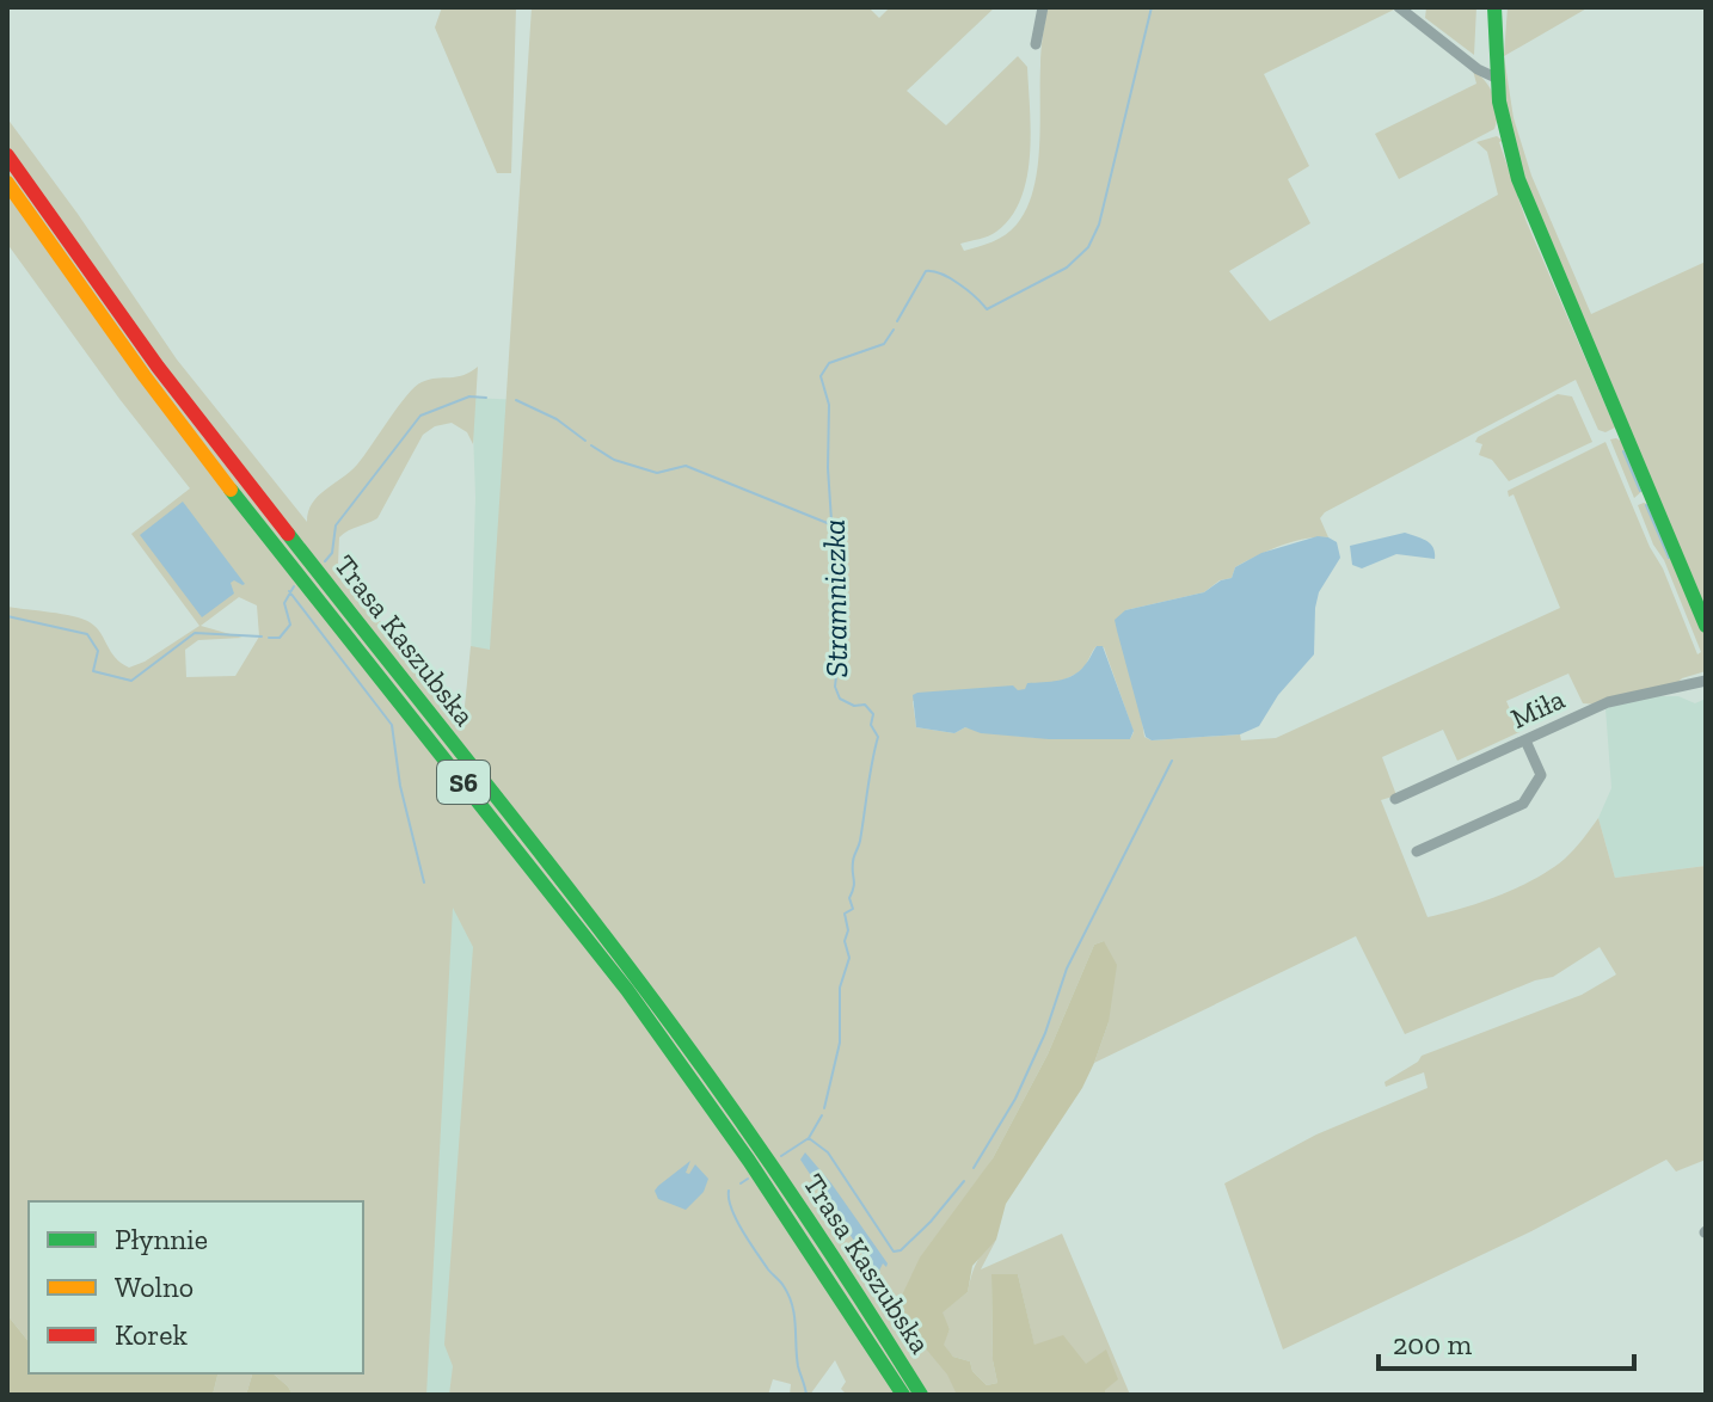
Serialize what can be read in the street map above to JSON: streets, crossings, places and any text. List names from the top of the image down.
{
  "streets": {
    "main road": ["Trasa Kaszubska", "S6"],
    "street": ["Miła"]
  },
  "water": ["Stramniczka"],
  "legend": ["Płynnie", "Wolno", "Korek"],
  "scale_bar": "200 m"
}
